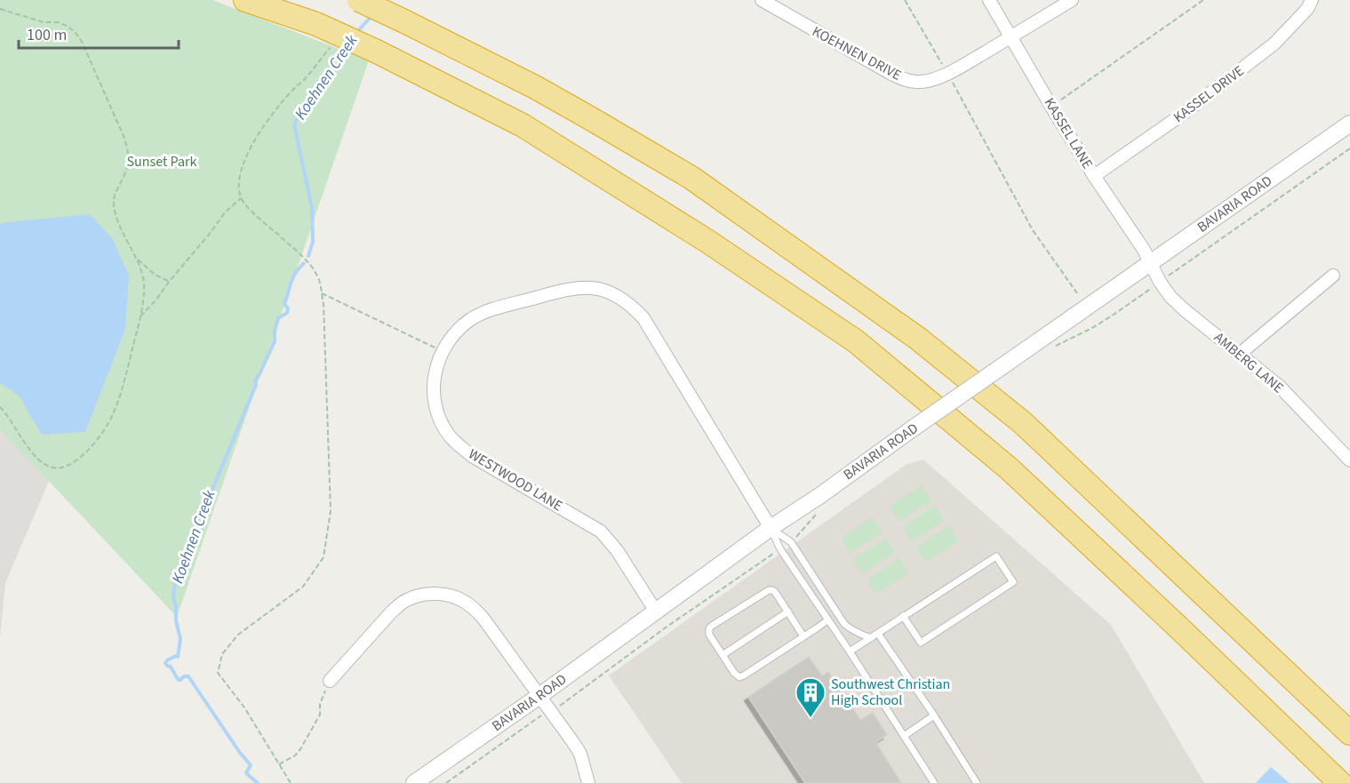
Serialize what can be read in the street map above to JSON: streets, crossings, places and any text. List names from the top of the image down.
{
  "streets": {
    "street": [
      "KOEHNEN DRIVE",
      "KASSEL DRIVE",
      "KASSEL LANE",
      "BAVARIA ROAD",
      "AMBERG LANE",
      "WESTWOOD LANE"
    ]
  },
  "crossings": [
    ["KOEHNEN DRIVE", "KASSEL LANE"],
    ["KASSEL DRIVE", "KASSEL LANE"],
    ["KASSEL LANE", "BAVARIA ROAD"],
    ["KASSEL LANE", "AMBERG LANE"],
    ["BAVARIA ROAD", "AMBERG LANE"],
    ["BAVARIA ROAD", "WESTWOOD LANE"]
  ],
  "water": ["Koehnen Creek"],
  "parks": ["Sunset Park"],
  "places": {
    "building": ["Southwest Christian High School"]
  },
  "scale_bar": "100 m"
}
